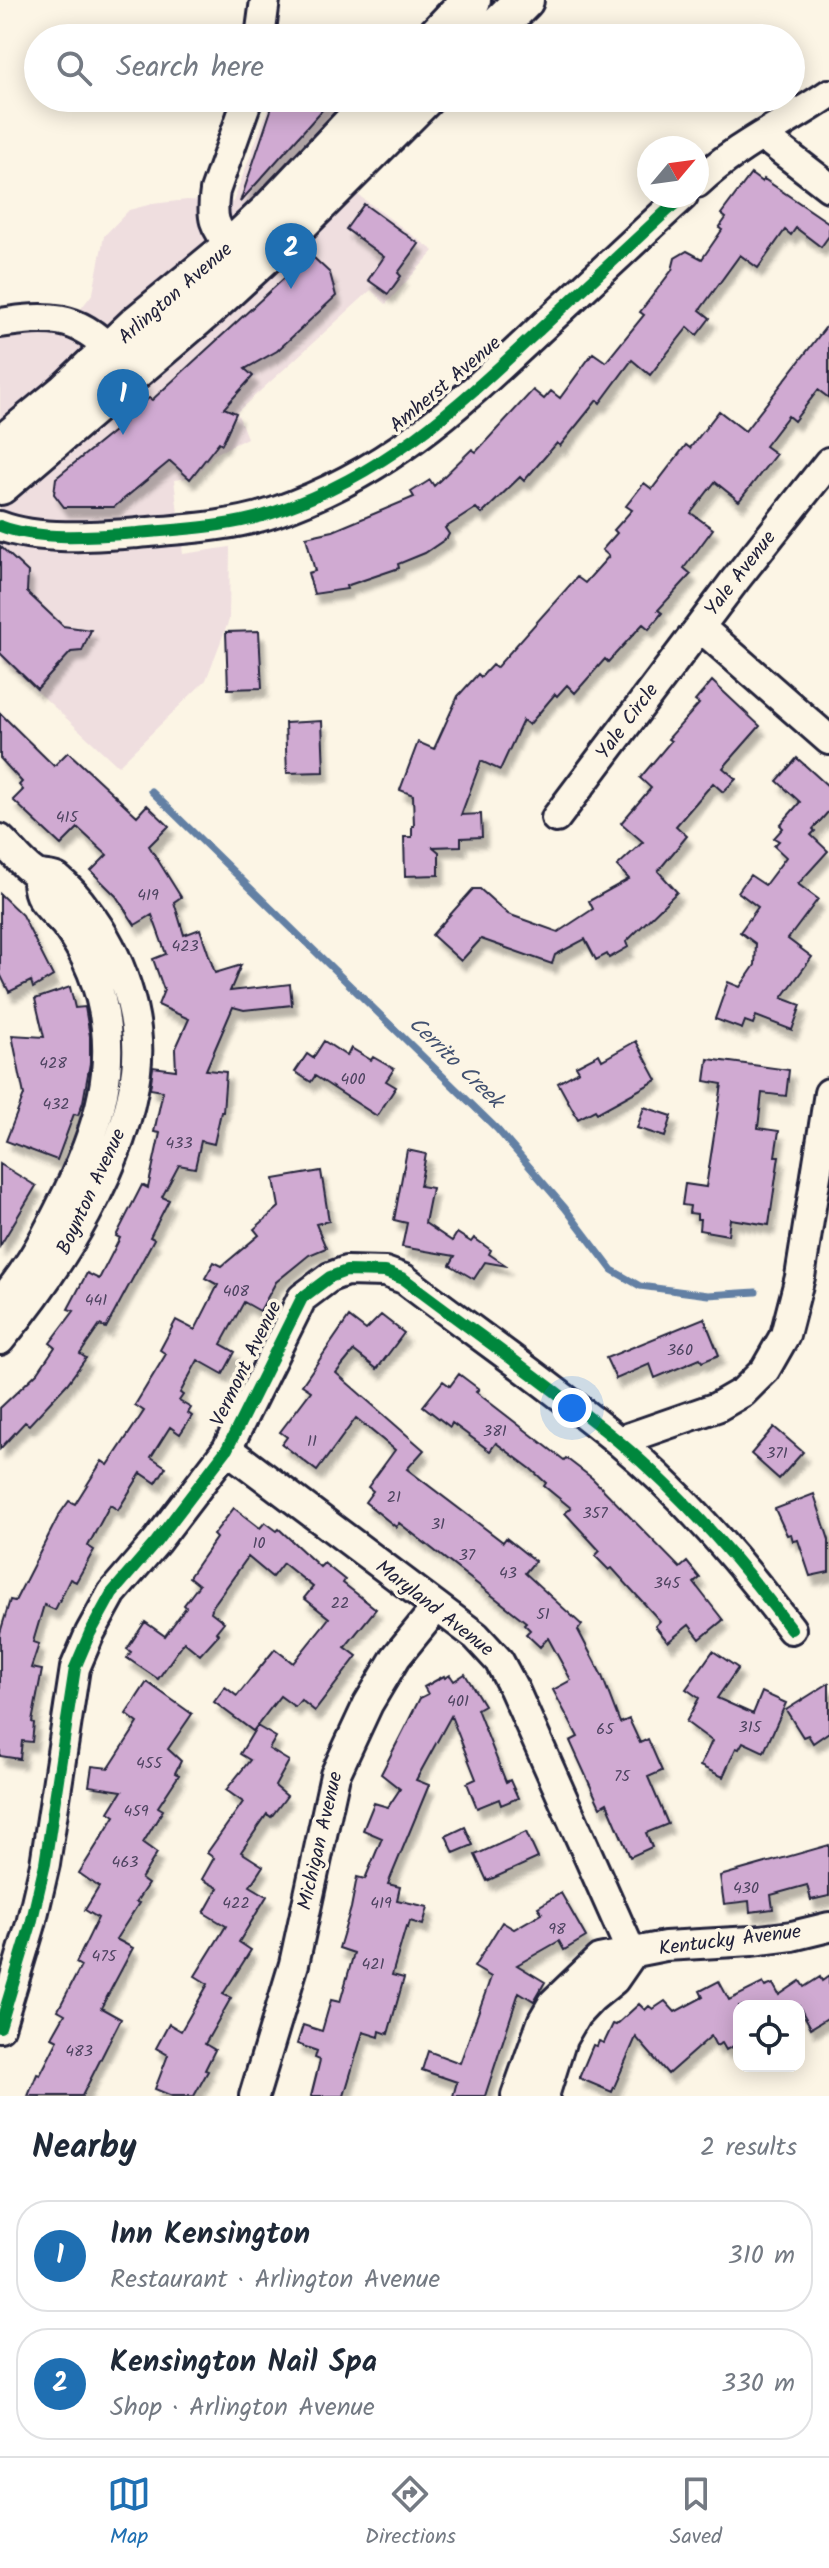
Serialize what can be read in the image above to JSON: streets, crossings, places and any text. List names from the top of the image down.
{
  "streets": {
    "main road": ["Arlington Avenue"],
    "street": [
      "Amherst Avenue",
      "Yale Avenue",
      "Yale Circle",
      "Boynton Avenue",
      "Vermont Avenue",
      "Maryland Avenue",
      "Michigan Avenue",
      "Kentucky Avenue"
    ]
  },
  "crossings": [
    ["Yale Avenue", "Yale Circle"],
    ["Vermont Avenue", "Maryland Avenue"],
    ["Maryland Avenue", "Michigan Avenue"],
    ["Maryland Avenue", "Kentucky Avenue"]
  ],
  "water": ["Cerrito Creek"],
  "house_numbers": [
    "415",
    "419",
    "423",
    "428",
    "400",
    "432",
    "433",
    "408",
    "441",
    "360",
    "381",
    "11",
    "371",
    "21",
    "357",
    "31",
    "10",
    "37",
    "43",
    "345",
    "22",
    "51",
    "401",
    "315",
    "65",
    "455",
    "75",
    "459",
    "463",
    "430",
    "422",
    "419",
    "98",
    "475",
    "421",
    "483"
  ],
  "north": "top right",
  "page": {
    "search": "Search here",
    "pins": ["2", "1"],
    "heading": ["Nearby", "2 results"],
    "list": [
      {
        "mark": "1",
        "name": "Inn Kensington",
        "note": "Restaurant · Arlington Avenue",
        "value": "310 m"
      },
      {
        "mark": "2",
        "name": "Kensington Nail Spa",
        "note": "Shop · Arlington Avenue",
        "value": "330 m"
      }
    ],
    "nav": ["Map", "Directions", "Saved"]
  }
}
